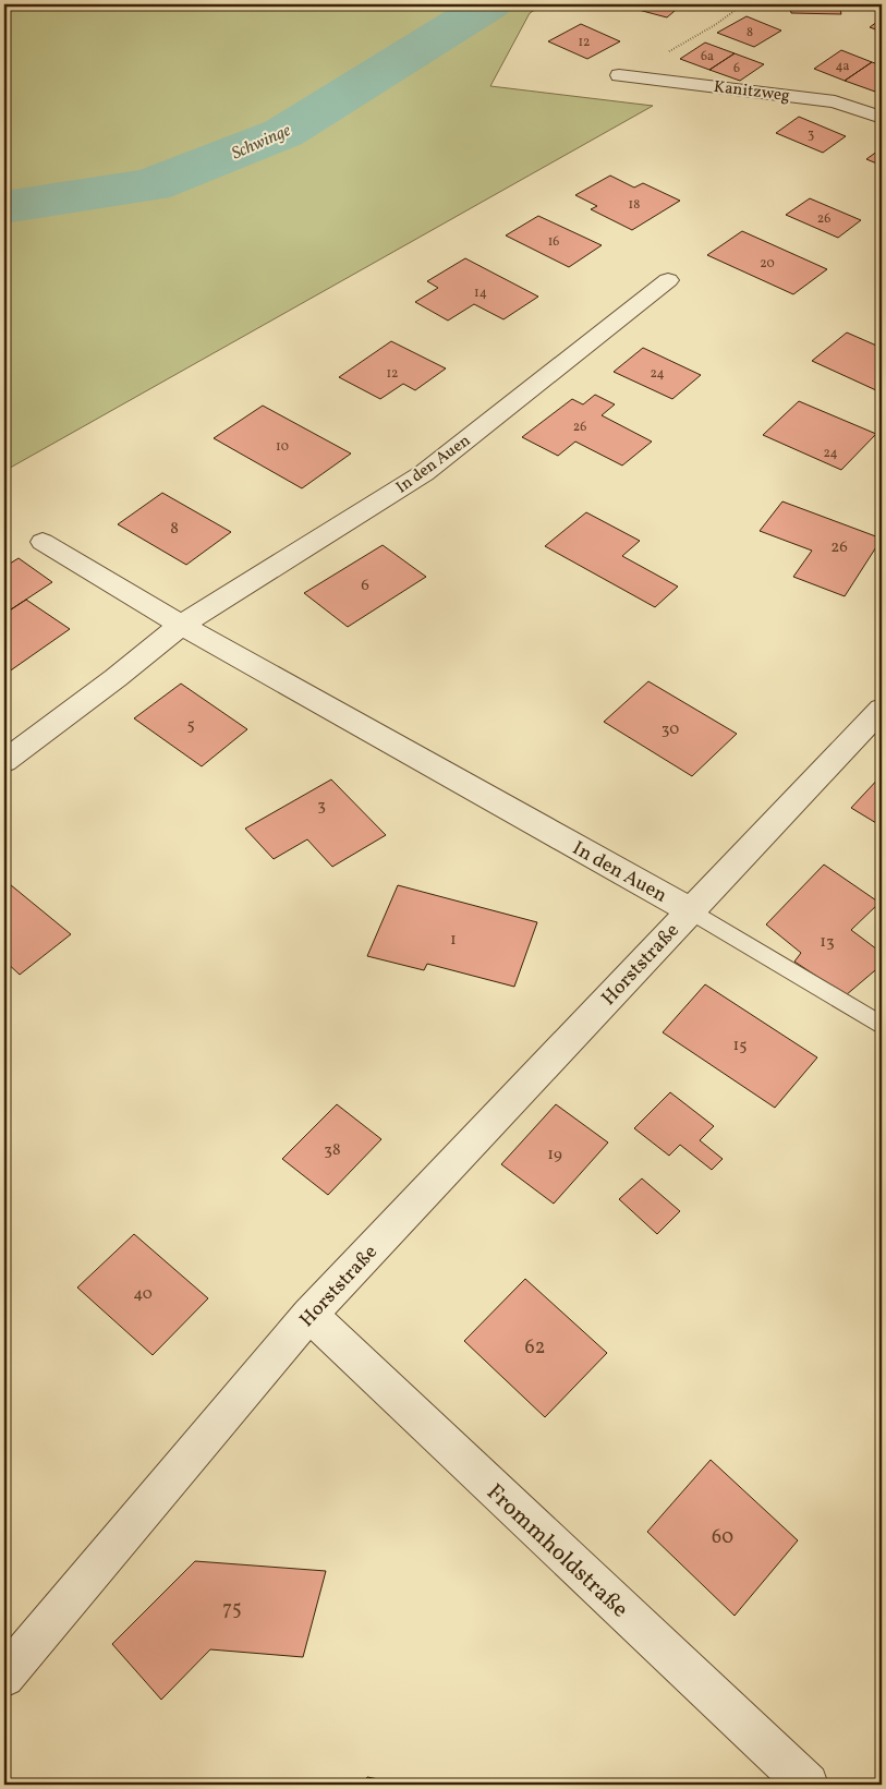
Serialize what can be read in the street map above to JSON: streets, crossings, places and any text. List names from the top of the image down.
{
  "streets": {
    "street": [
      "Kanitzweg",
      "In den Auen",
      "Horststraße",
      "Frommholdstraße"
    ]
  },
  "crossings": [
    ["In den Auen", "Horststraße"],
    ["Horststraße", "Frommholdstraße"]
  ],
  "water": ["Schwinge"],
  "house_numbers": [
    "8",
    "12",
    "6a",
    "4a",
    "6",
    "3",
    "18",
    "26",
    "16",
    "20",
    "14",
    "12",
    "24",
    "26",
    "10",
    "24",
    "8",
    "26",
    "6",
    "5",
    "30",
    "3",
    "1",
    "13",
    "15",
    "38",
    "19",
    "40",
    "62",
    "60",
    "75"
  ]
}
